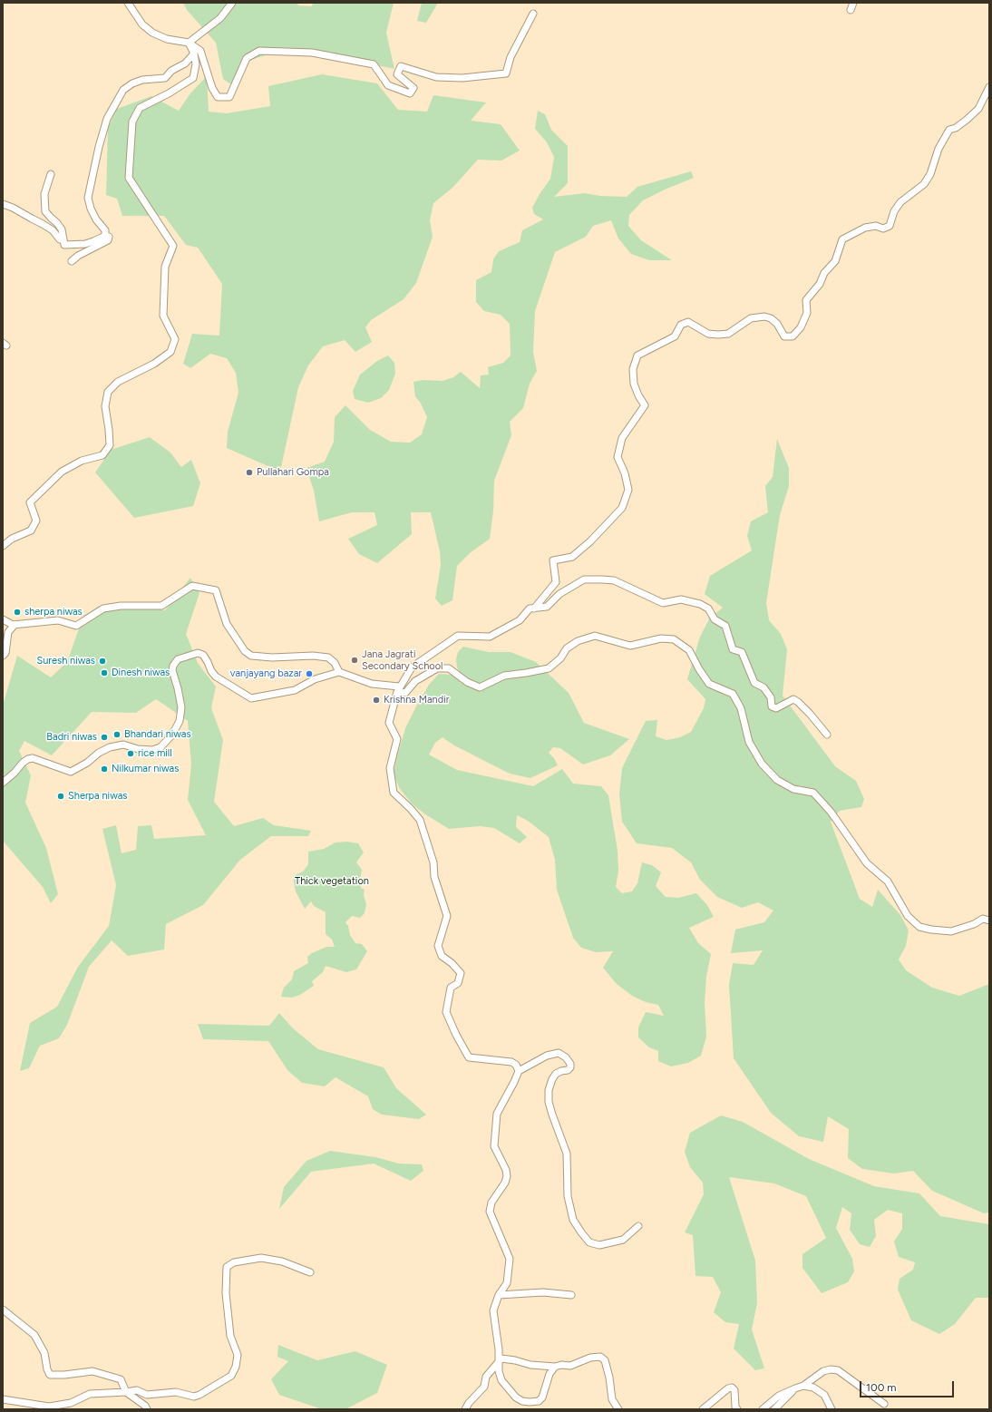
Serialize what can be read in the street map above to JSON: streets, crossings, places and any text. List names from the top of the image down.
{
  "parks": ["Thick vegetation"],
  "places": [
    "Pullahari Gompa",
    "sherpa niwas",
    "Jana Jagrati Secondary School",
    "Suresh niwas",
    "Dinesh niwas",
    "vanjayang bazar",
    "Krishna Mandir",
    "Bhandari niwas",
    "Badri niwas",
    "rice mill",
    "Nilkumar niwas",
    "Sherpa niwas"
  ],
  "scale_bar": "100 m"
}
